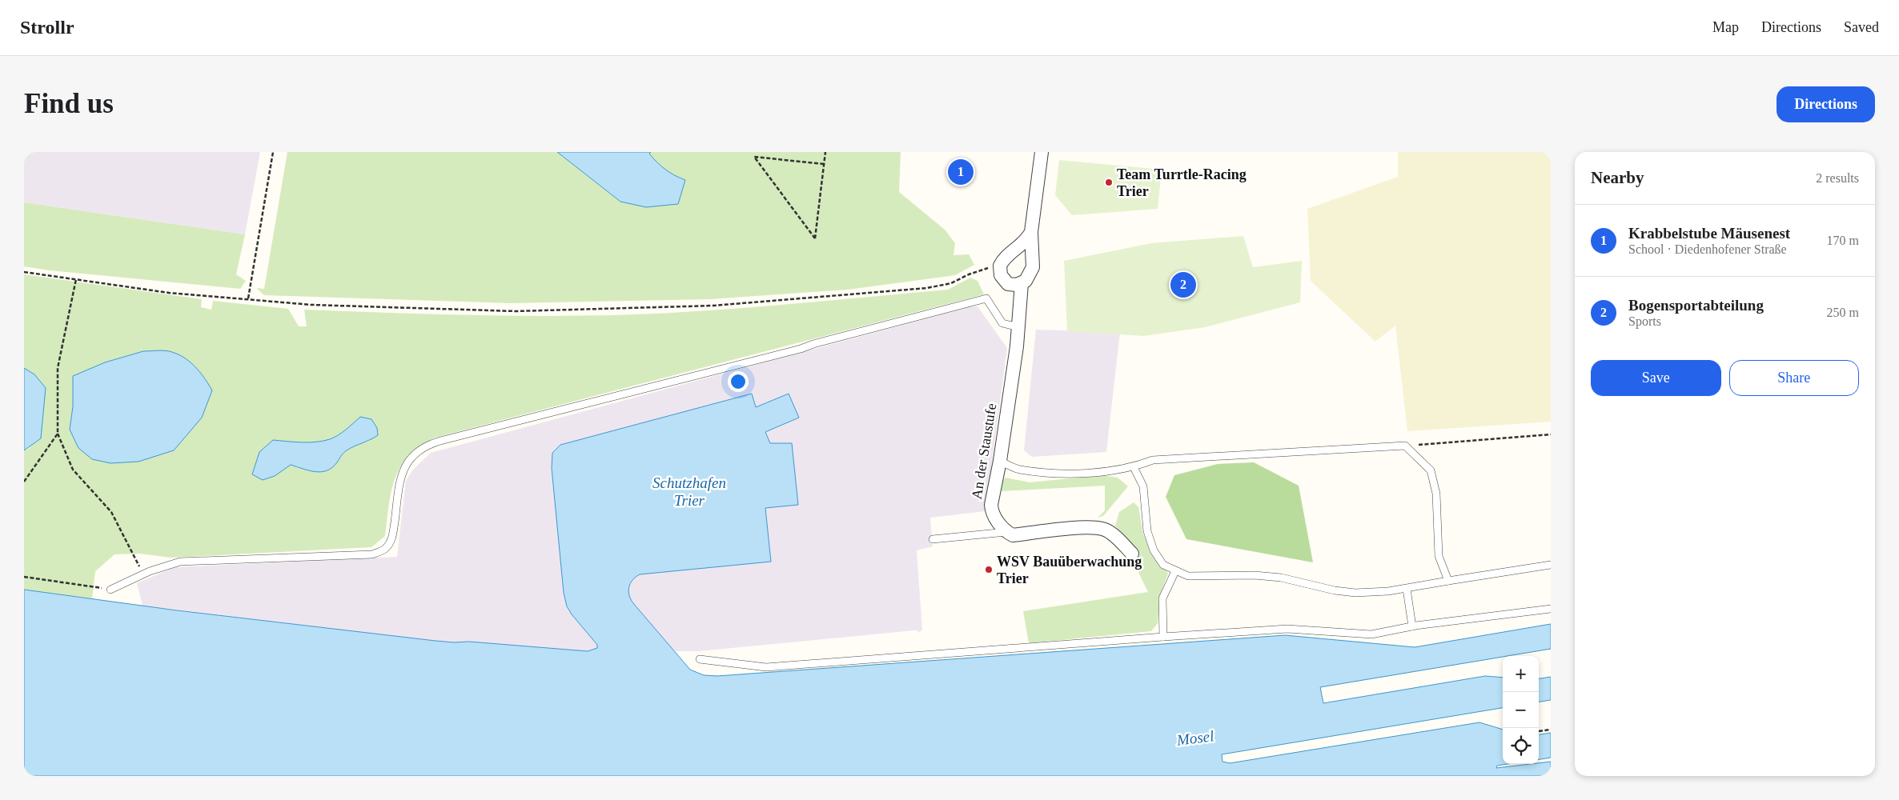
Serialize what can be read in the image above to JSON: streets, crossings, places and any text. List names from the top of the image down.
{
  "streets": {
    "street": ["An der Staustufe"]
  },
  "water": ["Schutzhafen Trier", "Mosel"],
  "places": ["Team Turrtle-Racing Trier", "WSV Bauüberwachung Trier"],
  "page": {
    "header": "Strollr",
    "nav": ["Map", "Directions", "Saved"],
    "buttons": [
      "Directions",
      ["Save", "Share"]
    ],
    "title": "Find us",
    "heading": ["Nearby", "2 results"],
    "pins": ["1", "2"],
    "list": [
      {
        "mark": "1",
        "name": "Krabbelstube Mäusenest",
        "note": "School · Diedenhofener Straße",
        "value": "170 m"
      },
      {
        "mark": "2",
        "name": "Bogensportabteilung",
        "note": "Sports",
        "value": "250 m"
      }
    ],
    "map_buttons": ["+", "−"]
  }
}
